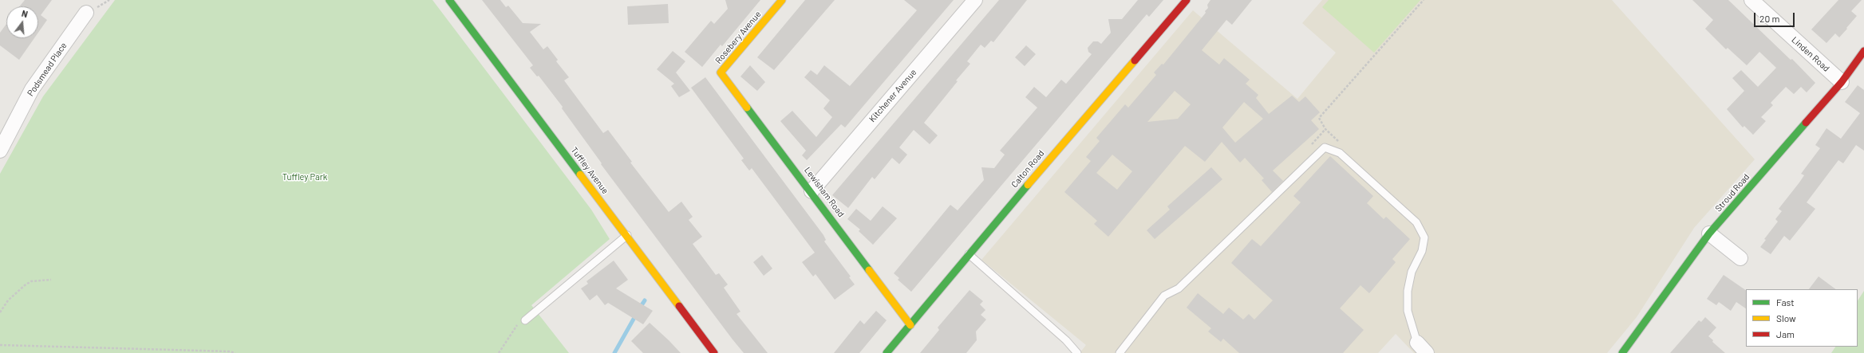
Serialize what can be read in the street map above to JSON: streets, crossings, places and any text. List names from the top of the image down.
{
  "streets": {
    "street": [
      "Rosebery Avenue",
      "Linden Road",
      "Podsmead Place",
      "Kitchener Avenue",
      "Calton Road",
      "Tuffley Avenue",
      "Lewisham Road",
      "Stroud Road"
    ]
  },
  "crossings": [
    ["Rosebery Avenue", "Lewisham Road"],
    ["Linden Road", "Stroud Road"],
    ["Kitchener Avenue", "Lewisham Road"],
    ["Calton Road", "Lewisham Road"]
  ],
  "parks": ["Tuffley Park"],
  "legend": ["Fast", "Slow", "Jam"],
  "scale_bar": "20 m",
  "north": "top"
}
